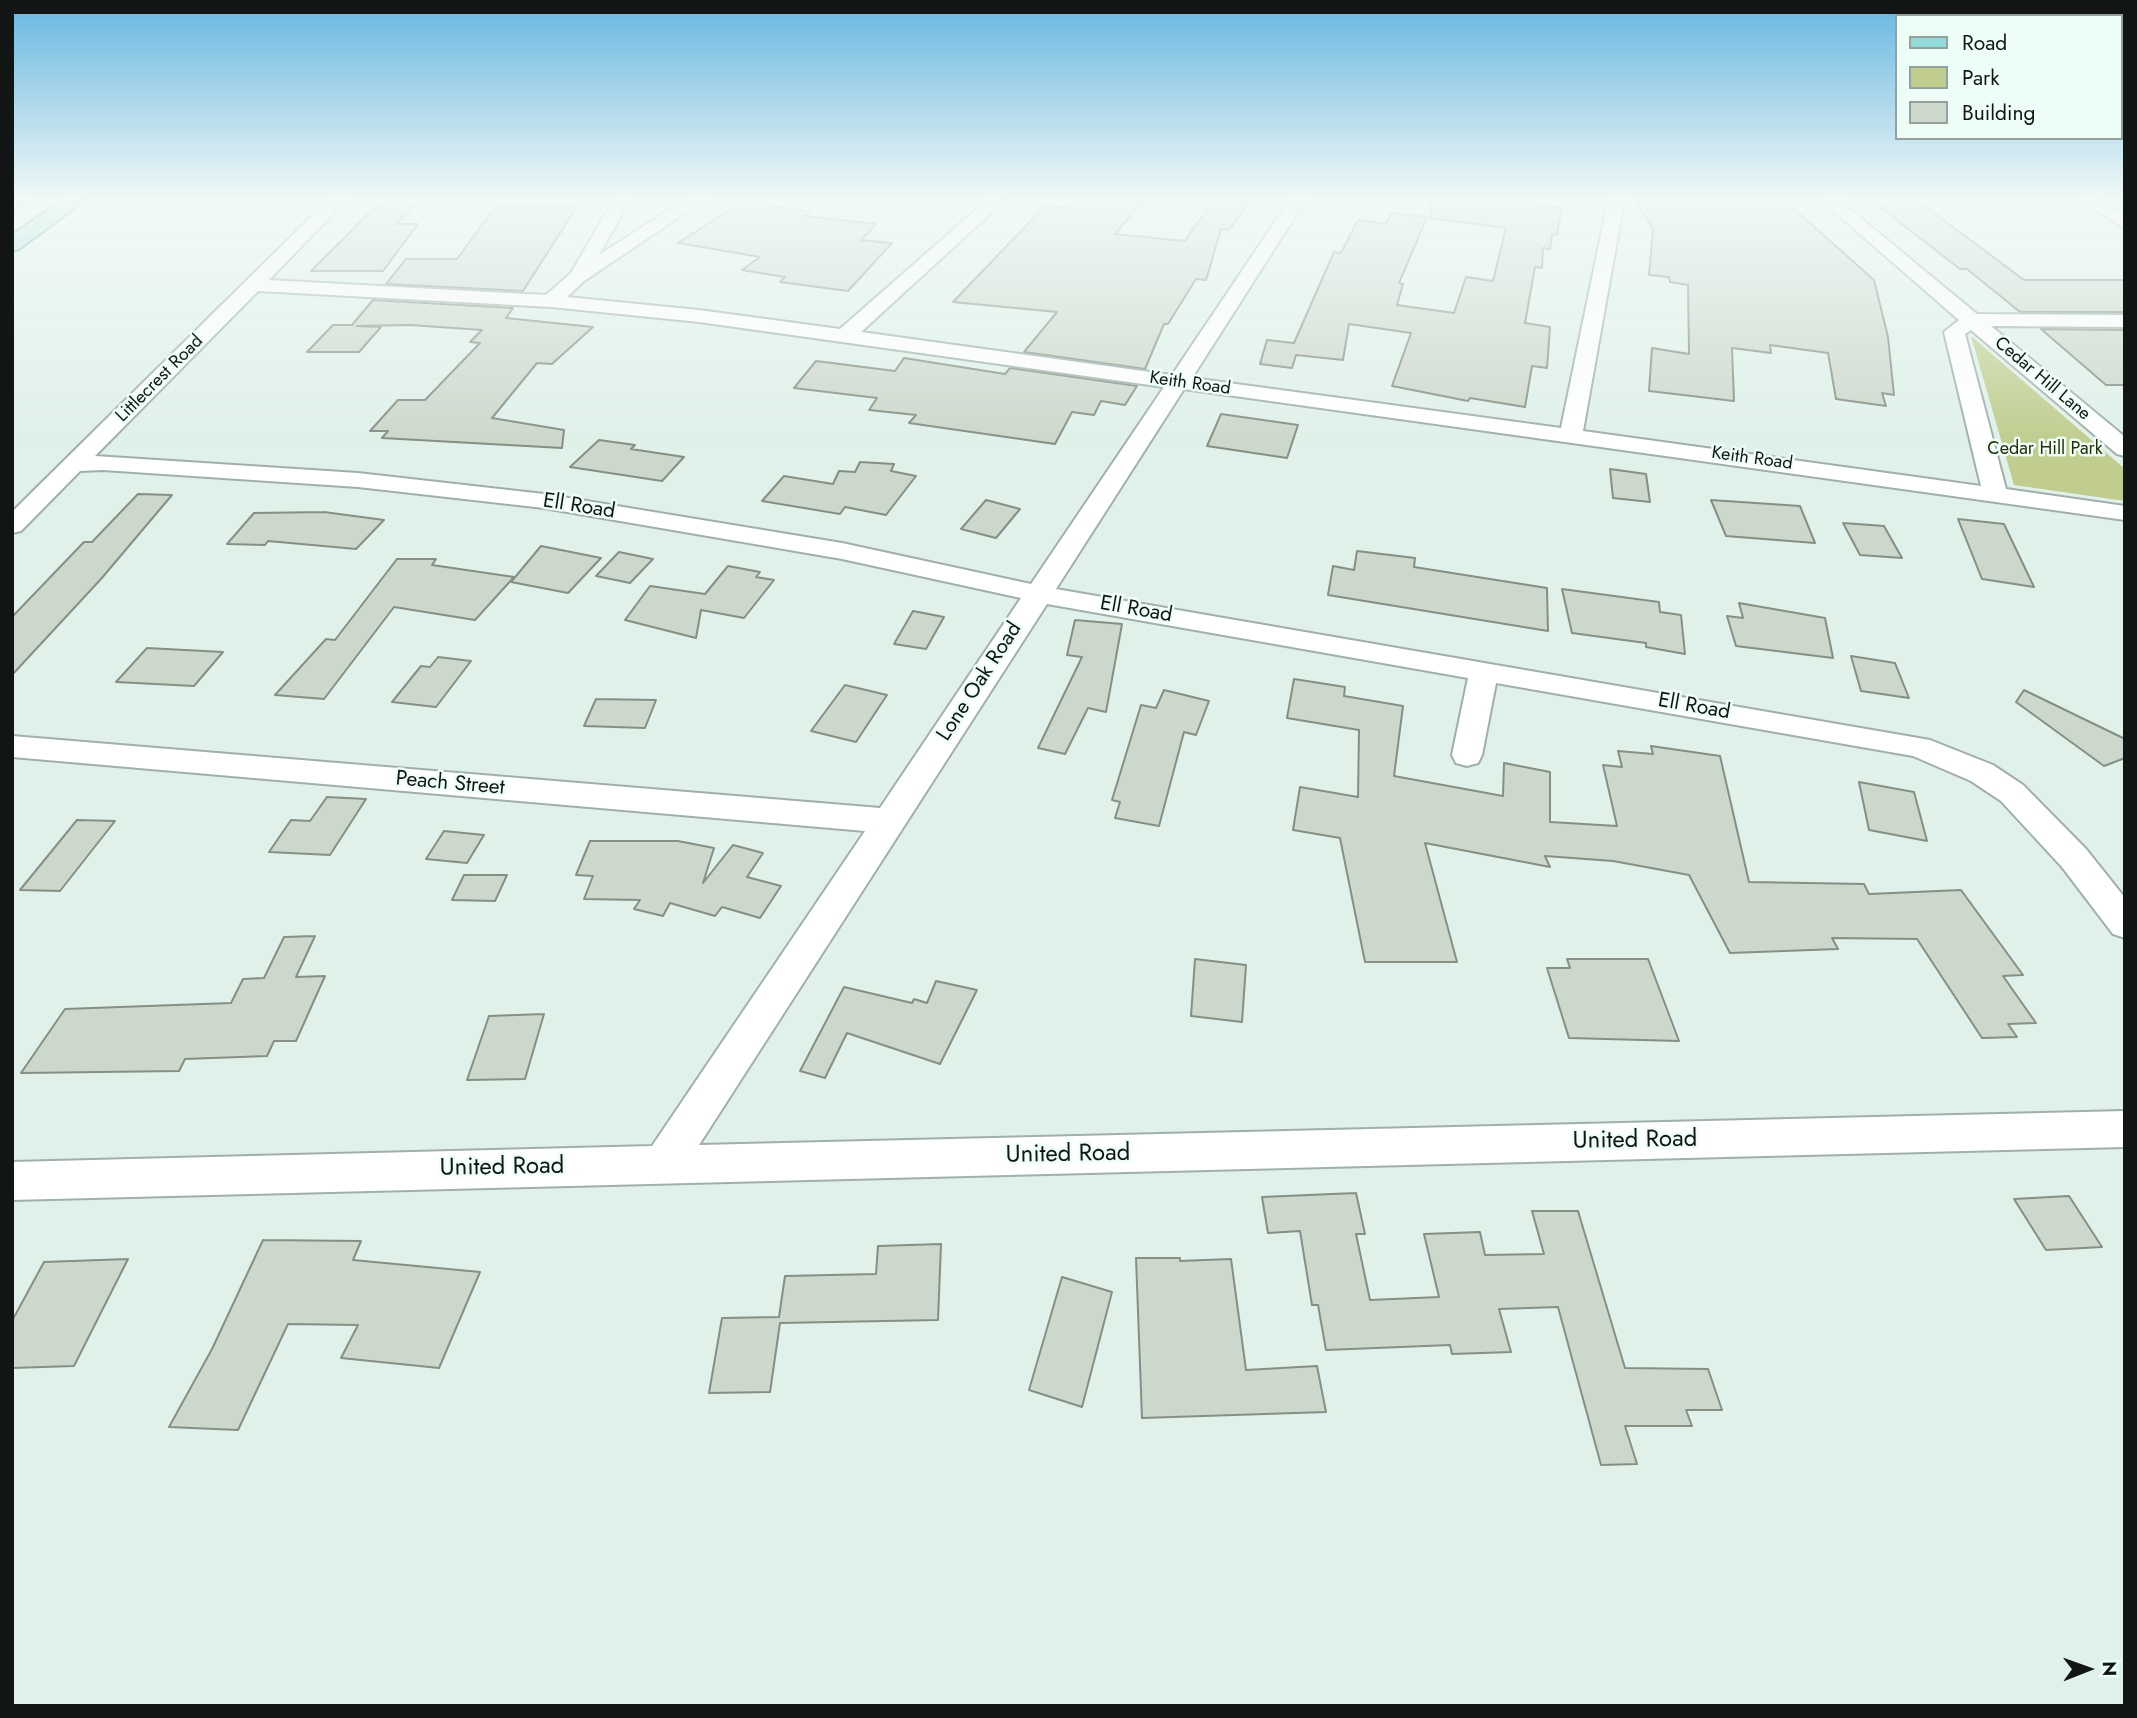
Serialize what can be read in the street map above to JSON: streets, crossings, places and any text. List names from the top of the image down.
{
  "streets": {
    "street": [
      "Littlecrest Road",
      "Cedar Hill Lane",
      "Keith Road",
      "Ell Road",
      "Lone Oak Road",
      "Peach Street",
      "United Road"
    ]
  },
  "crossings": [
    ["Littlecrest Road", "Keith Road"],
    ["Littlecrest Road", "Ell Road"],
    ["Keith Road", "Lone Oak Road"],
    ["Ell Road", "Lone Oak Road"],
    ["Lone Oak Road", "Peach Street"],
    ["Lone Oak Road", "United Road"]
  ],
  "parks": ["Cedar Hill Park"],
  "legend": ["Road", "Park", "Building"],
  "north": "right"
}
